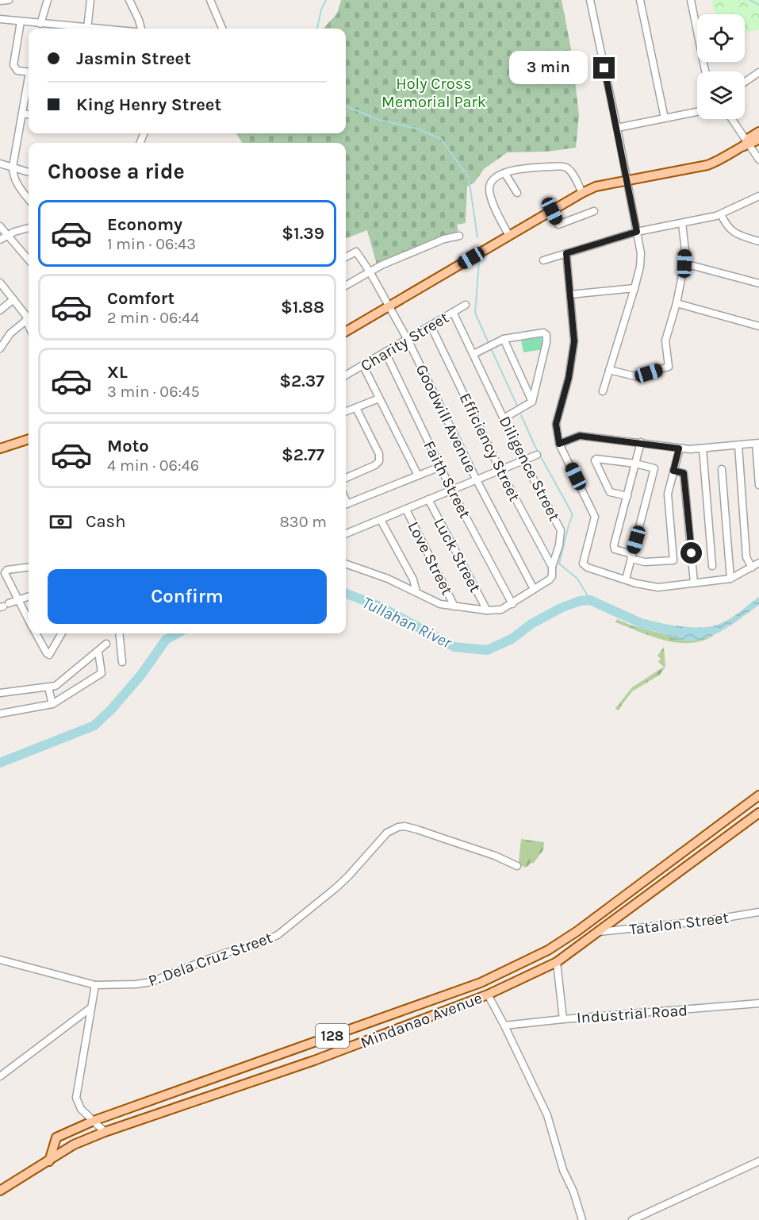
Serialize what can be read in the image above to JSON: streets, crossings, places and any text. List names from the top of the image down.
{
  "streets": {
    "main road": ["Mindanao Avenue", "128"],
    "street": [
      "Charity Street",
      "Goodwill Avenue",
      "Efficiency Street",
      "Diligence Street",
      "Faith Street",
      "Luck Street",
      "Love Street",
      "Tatalon Street",
      "P. Dela Cruz Street",
      "Industrial Road"
    ]
  },
  "crossings": [
    ["Charity Street", "Goodwill Avenue"],
    ["Charity Street", "Efficiency Street"],
    ["Charity Street", "Diligence Street"],
    ["Charity Street", "Faith Street"],
    ["Goodwill Avenue", "Diligence Street"],
    ["Efficiency Street", "Diligence Street"],
    ["Diligence Street", "Faith Street"],
    ["Diligence Street", "Luck Street"],
    ["Diligence Street", "Love Street"],
    ["Tatalon Street", "Mindanao Avenue"]
  ],
  "water": ["Tullahan River"],
  "parks": ["Holy Cross Memorial Park"],
  "page": {
    "banner": ["Jasmin Street", "King Henry Street"],
    "bubble": "3 min",
    "heading": "Choose a ride",
    "list": [
      {
        "name": "Economy",
        "note": "1 min · 06:43",
        "value": "$1.39"
      },
      {
        "name": "Comfort",
        "note": "2 min · 06:44",
        "value": "$1.88"
      },
      {
        "name": "XL",
        "note": "3 min · 06:45",
        "value": "$2.37"
      },
      {
        "name": "Moto",
        "note": "4 min · 06:46",
        "value": "$2.77"
      }
    ],
    "pay": ["Cash", "830 m"],
    "buttons": "Confirm"
  }
}
